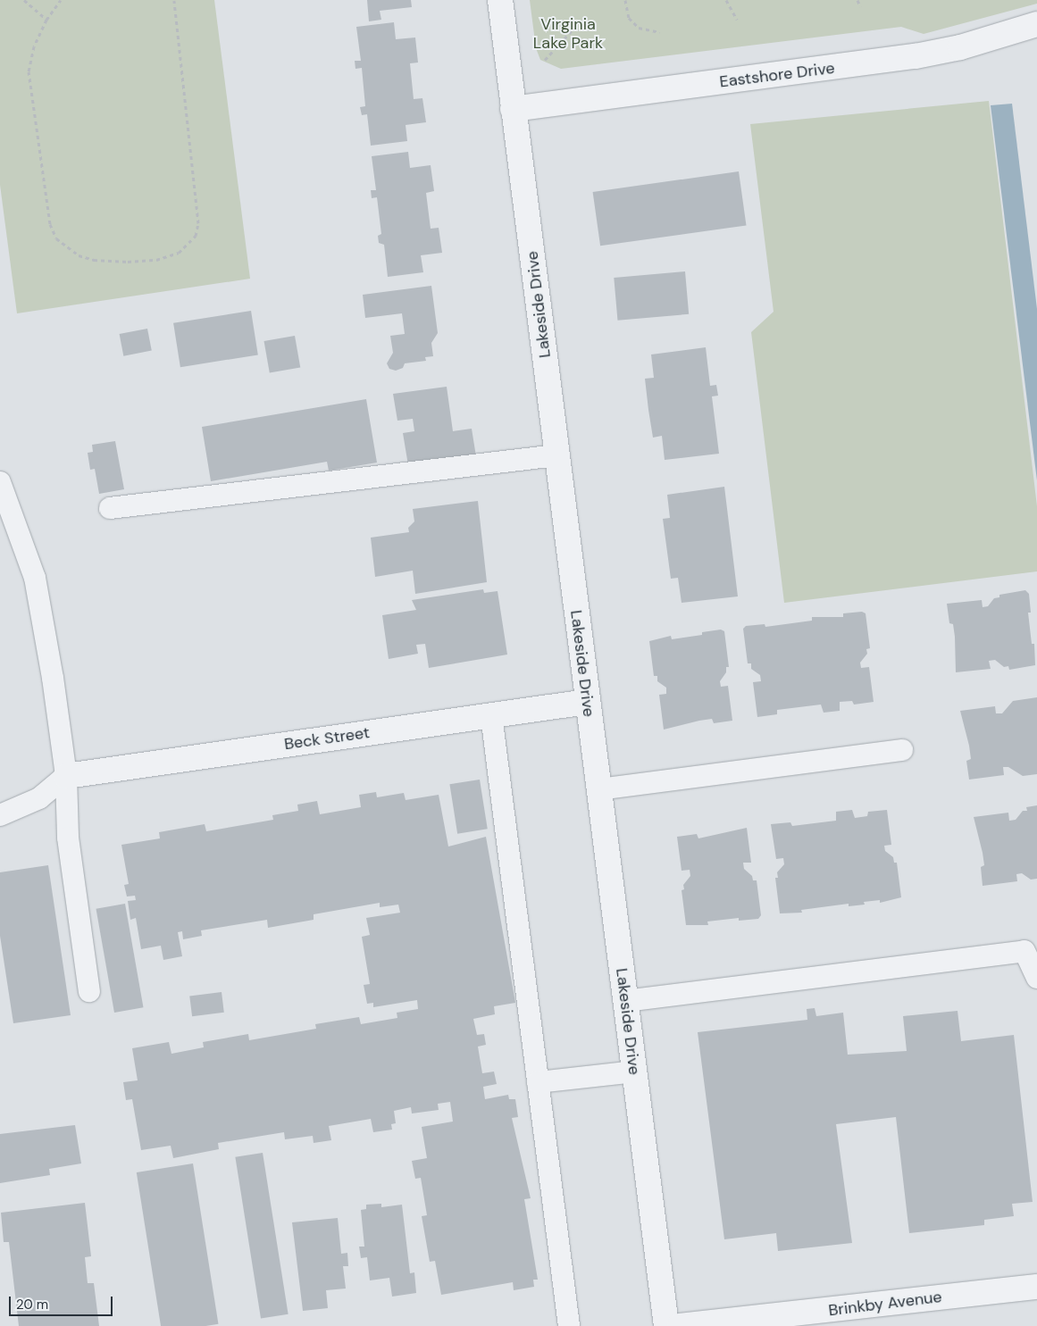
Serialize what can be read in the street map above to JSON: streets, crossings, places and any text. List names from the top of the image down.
{
  "streets": {
    "street": [
      "Eastshore Drive",
      "Lakeside Drive",
      "Beck Street",
      "Brinkby Avenue"
    ]
  },
  "crossings": [
    ["Eastshore Drive", "Lakeside Drive"],
    ["Lakeside Drive", "Beck Street"]
  ],
  "parks": ["Virginia Lake Park"],
  "scale_bar": "20 m"
}
